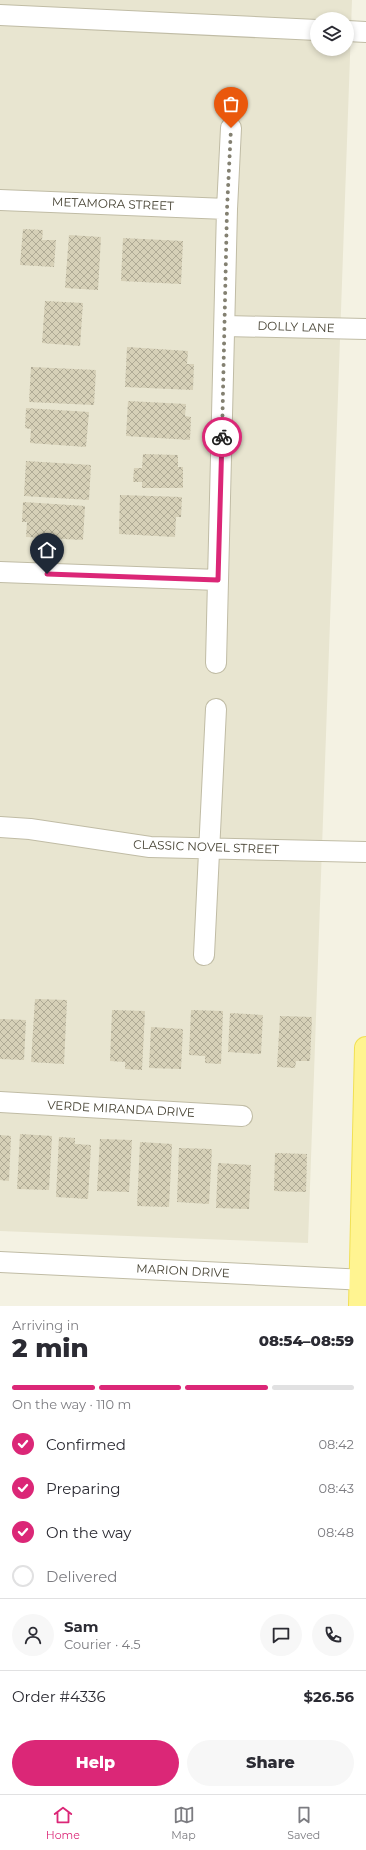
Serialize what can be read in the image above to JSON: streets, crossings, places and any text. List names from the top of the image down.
{
  "streets": {
    "street": [
      "METAMORA STREET",
      "DOLLY LANE",
      "CLASSIC NOVEL STREET",
      "VERDE MIRANDA DRIVE",
      "MARION DRIVE"
    ]
  },
  "page": {
    "heading": ["2 min", "Arriving in", "08:54–08:59"],
    "panel": [
      "Sam",
      "Courier · 4.5",
      "Order #4336",
      "$26.56"
    ],
    "bar": "On the way · 110 m",
    "list": [
      ["Confirmed", "08:42"],
      ["Preparing", "08:43"],
      ["On the way", "08:48"],
      "Delivered"
    ],
    "buttons": ["Help", "Share"],
    "tabs": ["Home", "Map", "Saved"]
  }
}
